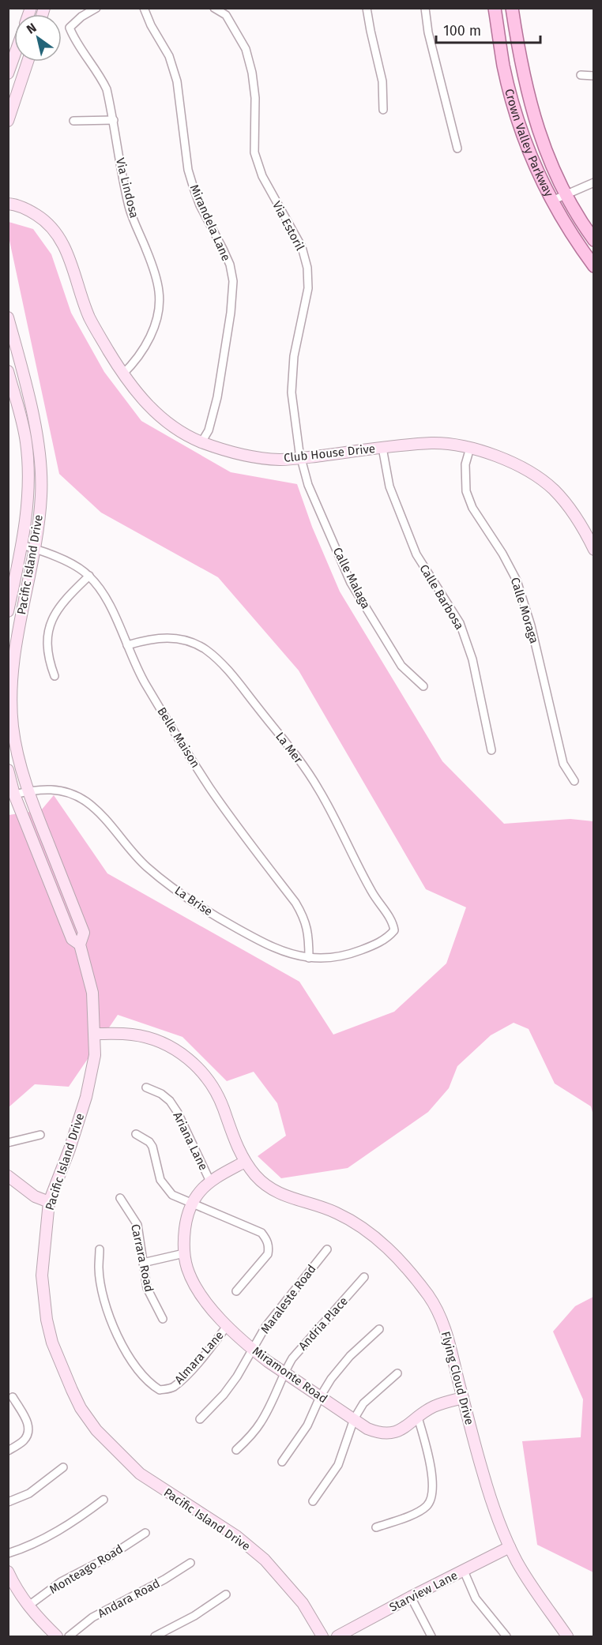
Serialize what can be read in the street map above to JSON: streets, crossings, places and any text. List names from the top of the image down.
{
  "streets": {
    "main road": ["Crown Valley Parkway"],
    "street": [
      "Via Lindosa",
      "Mirandela Lane",
      "Via Estoril",
      "Club House Drive",
      "Pacific Island Drive",
      "Calle Malaga",
      "Calle Barbosa",
      "Calle Moraga",
      "Belle Maison",
      "La Mer",
      "La Brise",
      "Ariana Lane",
      "Carrara Road",
      "Maraleste Road",
      "Andria Place",
      "Almara Lane",
      "Miramonte Road",
      "Flying Cloud Drive",
      "Monteago Road",
      "Starview Lane",
      "Andara Road"
    ]
  },
  "crossings": [
    ["Via Lindosa", "Club House Drive"],
    ["Mirandela Lane", "Club House Drive"],
    ["Via Estoril", "Club House Drive"],
    ["Via Estoril", "Calle Malaga"],
    ["Club House Drive", "Calle Malaga"],
    ["Club House Drive", "Calle Barbosa"],
    ["Club House Drive", "Calle Moraga"],
    ["Pacific Island Drive", "Belle Maison"],
    ["Pacific Island Drive", "La Brise"],
    ["Pacific Island Drive", "Flying Cloud Drive"],
    ["Belle Maison", "La Mer"],
    ["Belle Maison", "La Brise"],
    ["La Mer", "La Brise"],
    ["Ariana Lane", "Miramonte Road"],
    ["Maraleste Road", "Miramonte Road"],
    ["Andria Place", "Miramonte Road"],
    ["Almara Lane", "Miramonte Road"],
    ["Miramonte Road", "Flying Cloud Drive"],
    ["Flying Cloud Drive", "Starview Lane"]
  ],
  "scale_bar": "100 m",
  "north": "top left"
}
